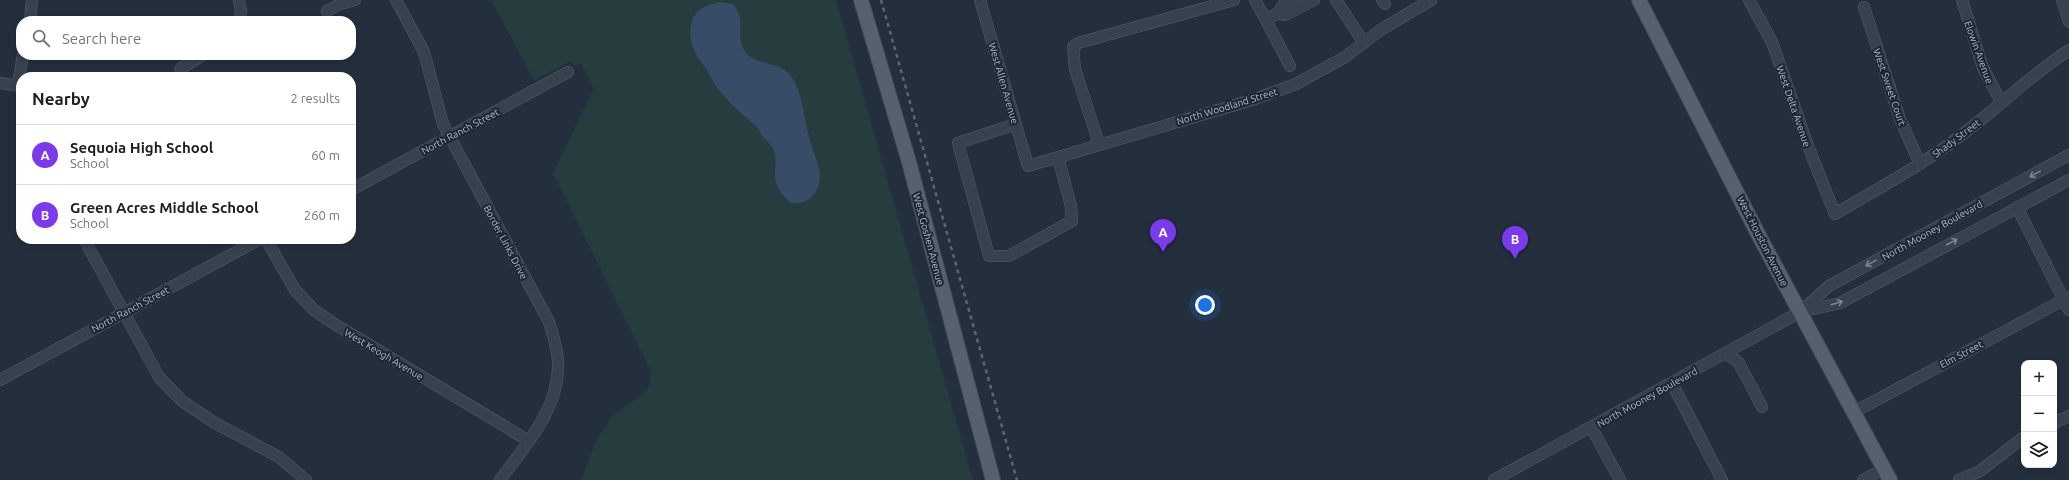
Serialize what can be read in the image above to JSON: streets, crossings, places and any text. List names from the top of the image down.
{
  "streets": {
    "main road": ["West Goshen Avenue", "West Houston Avenue"],
    "street": [
      "Elowin Avenue",
      "West Allen Avenue",
      "West Sweet Court",
      "North Woodland Street",
      "West Delta Avenue",
      "North Ranch Street",
      "Shady Street",
      "North Mooney Boulevard",
      "Border Links Drive",
      "West Keogh Avenue",
      "Elm Street"
    ]
  },
  "crossings": [
    ["Elowin Avenue", "Shady Street"],
    ["West Allen Avenue", "North Woodland Street"],
    ["West Sweet Court", "Shady Street"],
    ["West Delta Avenue", "Shady Street"],
    ["North Ranch Street", "Border Links Drive"],
    ["North Mooney Boulevard", "West Houston Avenue"],
    ["West Houston Avenue", "Elm Street"],
    ["Border Links Drive", "West Keogh Avenue"]
  ],
  "page": {
    "search": "Search here",
    "heading": ["Nearby", "2 results"],
    "list": [
      {
        "mark": "A",
        "name": "Sequoia High School",
        "note": "School",
        "value": "60 m"
      },
      {
        "mark": "B",
        "name": "Green Acres Middle School",
        "note": "School",
        "value": "260 m"
      }
    ],
    "pins": ["A", "B"],
    "map_buttons": ["+", "−"]
  }
}
